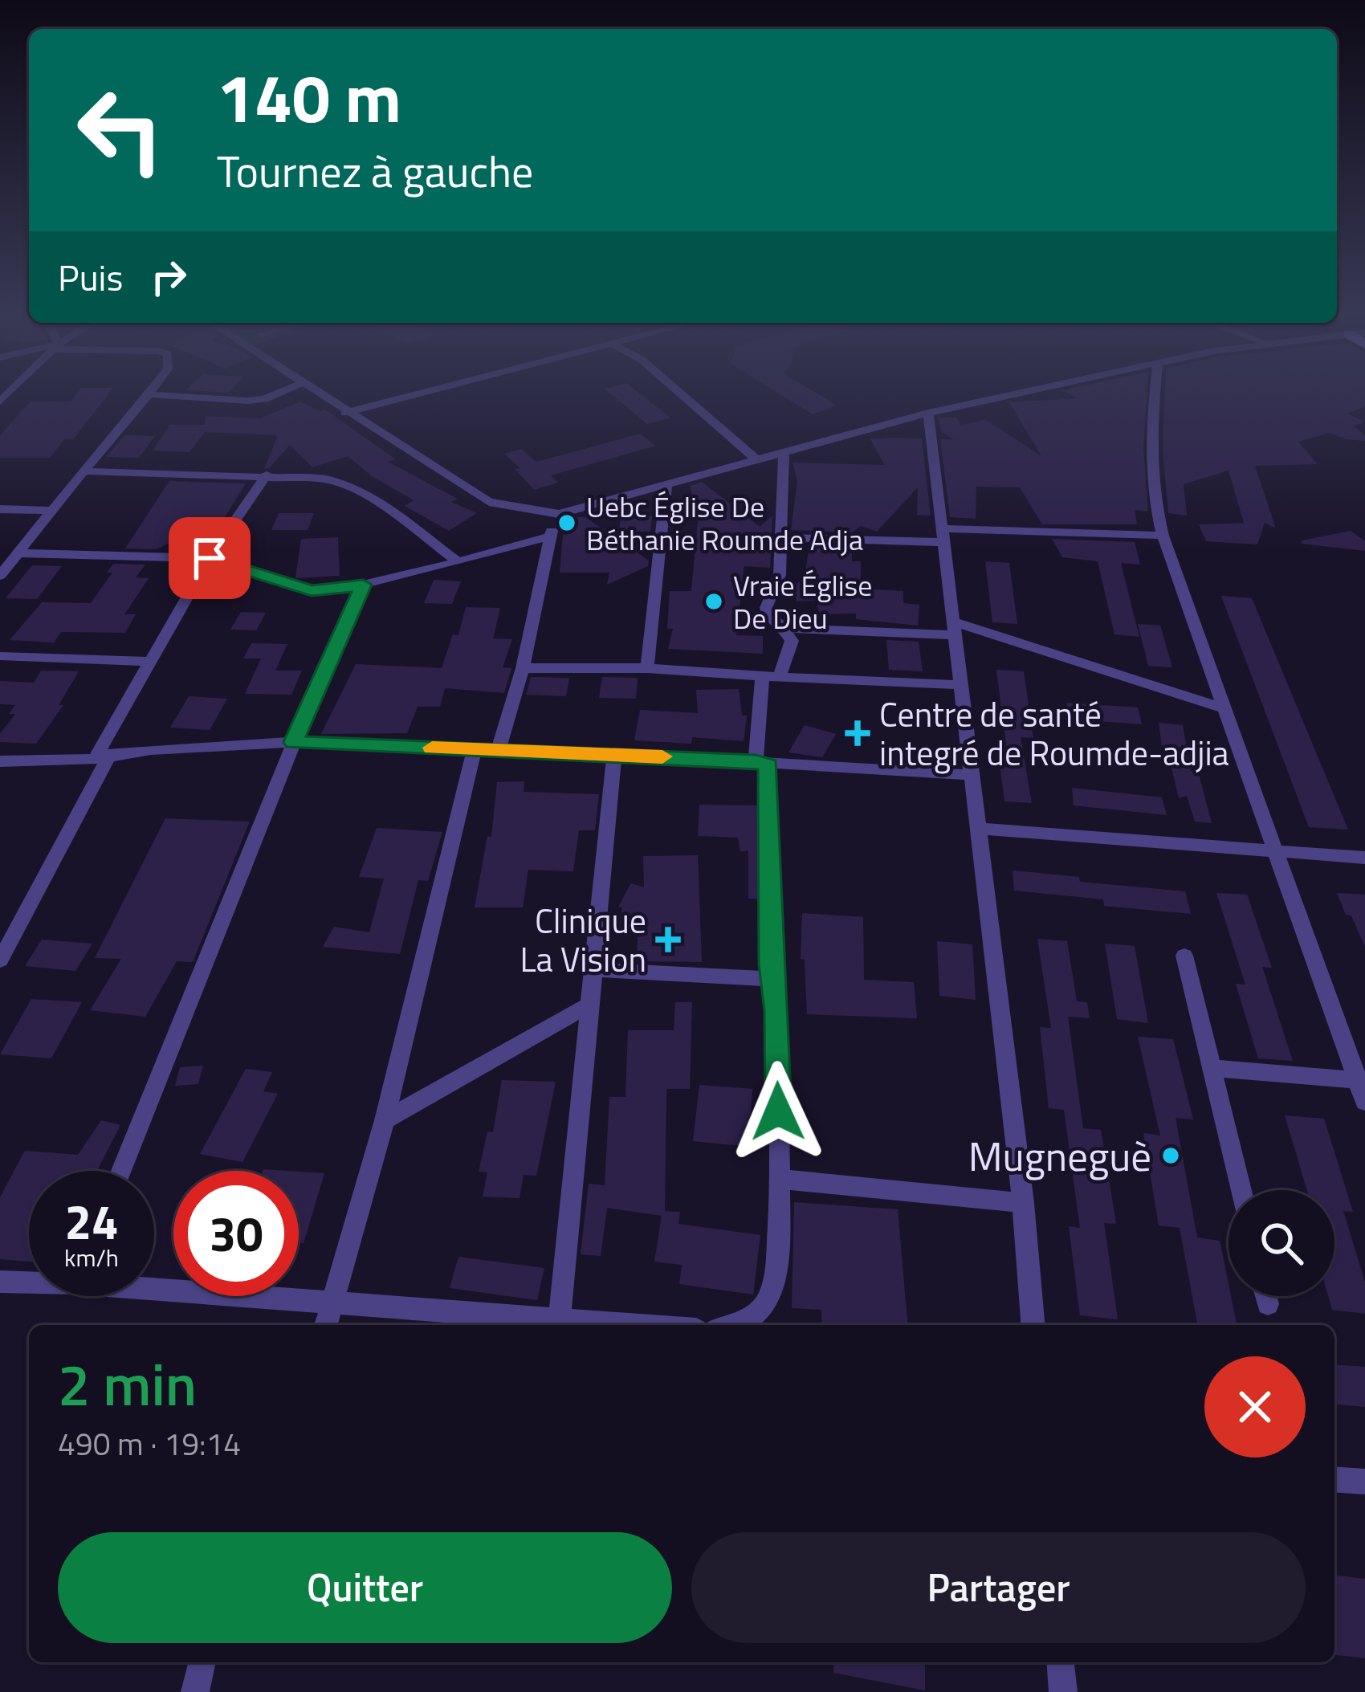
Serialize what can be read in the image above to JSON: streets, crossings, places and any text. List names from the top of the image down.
{
  "places": {
    "other": ["Uebc Église De Béthanie Roumde Adja", "Vraie Église De Dieu", "Mugneguè"],
    "health": ["Centre de santé integré de Roumde-adjia", "Clinique La Vision"]
  },
  "page": {
    "turn": ["140 m", "Tournez à gauche"],
    "then": "Puis",
    "speed": "24 km/h",
    "limit": "30",
    "heading": ["2 min", "490 m · 19:14"],
    "buttons": ["Quitter", "Partager"]
  }
}
